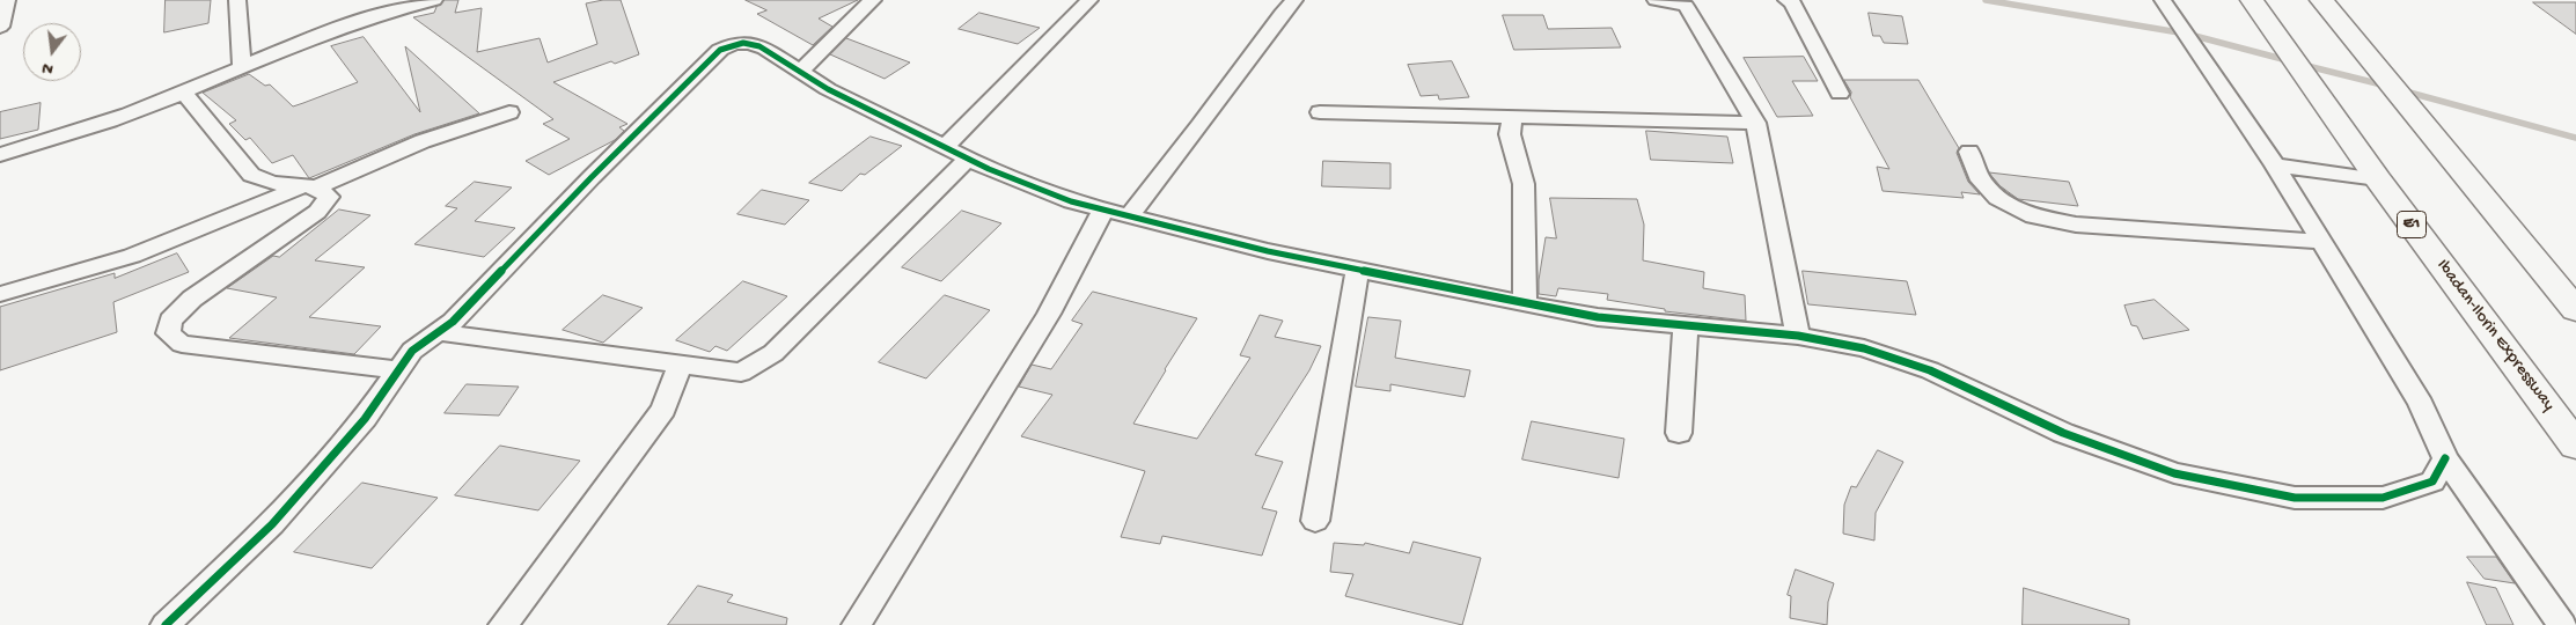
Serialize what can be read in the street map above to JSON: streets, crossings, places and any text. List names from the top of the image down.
{
  "streets": {
    "highway": ["E1", "Ibadan-Ilorin Expressway"]
  },
  "north": "bottom"
}
